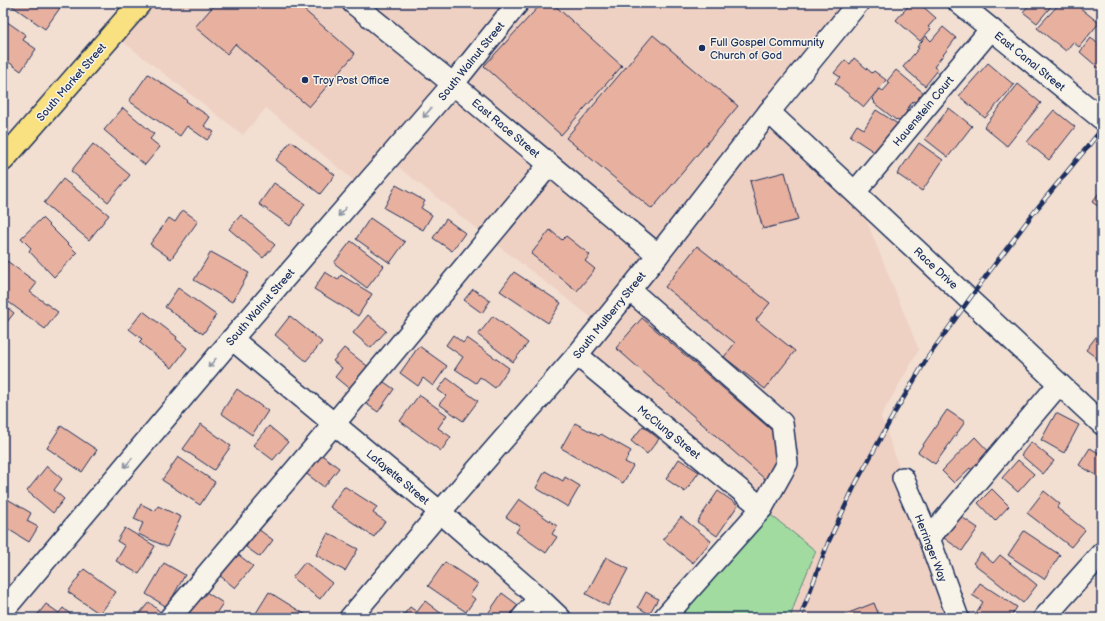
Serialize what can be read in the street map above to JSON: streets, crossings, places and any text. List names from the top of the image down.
{
  "streets": {
    "main road": ["South Market Street"],
    "street": [
      "South Walnut Street",
      "East Canal Street",
      "Hauenstein Court",
      "East Race Street",
      "Race Drive",
      "South Mulberry Street",
      "McClung Street",
      "Lafayette Street",
      "Herringer Way"
    ]
  },
  "crossings": [
    ["South Walnut Street", "East Race Street"],
    ["South Walnut Street", "Lafayette Street"],
    ["East Canal Street", "Hauenstein Court"],
    ["Hauenstein Court", "Race Drive"],
    ["East Race Street", "South Mulberry Street"],
    ["Race Drive", "South Mulberry Street"],
    ["South Mulberry Street", "McClung Street"],
    ["South Mulberry Street", "Lafayette Street"]
  ],
  "places": ["Full Gospel Community Church of God", "Troy Post Office"]
}
